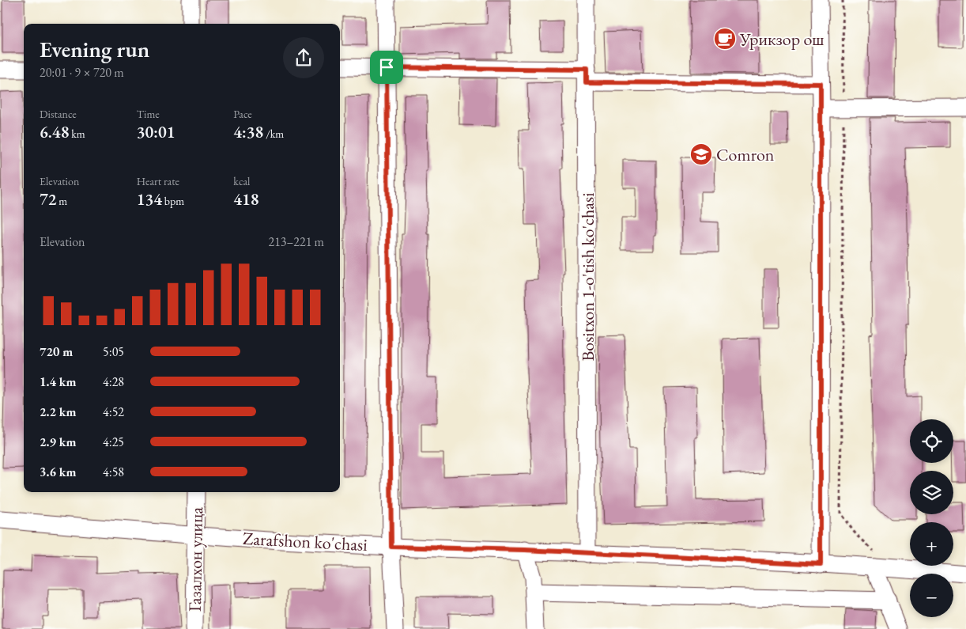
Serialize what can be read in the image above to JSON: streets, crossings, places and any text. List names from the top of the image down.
{
  "streets": {
    "street": ["Bositxon 1-o'tish ko'chasi", "Zarafshon ko'chasi", "Газалхон улица"]
  },
  "crossings": [
    ["Bositxon 1-o'tish ko'chasi", "Zarafshon ko'chasi"],
    ["Zarafshon ko'chasi", "Газалхон улица"]
  ],
  "places": {
    "cafe": ["Урикзор ош"],
    "school or university": ["Сomron"]
  },
  "page": {
    "heading": ["Evening run", "20:01 · 9 × 720 m"],
    "stats": [
      ["Distance", "6.48 km"],
      ["Time", "30:01"],
      ["Pace", "4:38 /km"],
      ["Elevation", "72 m"],
      ["Heart rate", "134 bpm"],
      ["kcal", "418"]
    ],
    "chart": ["Elevation", "213–221 m"],
    "list": [
      {
        "name": "720 m",
        "note": "5:05"
      },
      {
        "name": "1.4 km",
        "note": "4:28"
      },
      {
        "name": "2.2 km",
        "note": "4:52"
      },
      {
        "name": "2.9 km",
        "note": "4:25"
      },
      {
        "name": "3.6 km",
        "note": "4:58"
      }
    ],
    "map_buttons": ["+", "−"]
  }
}
